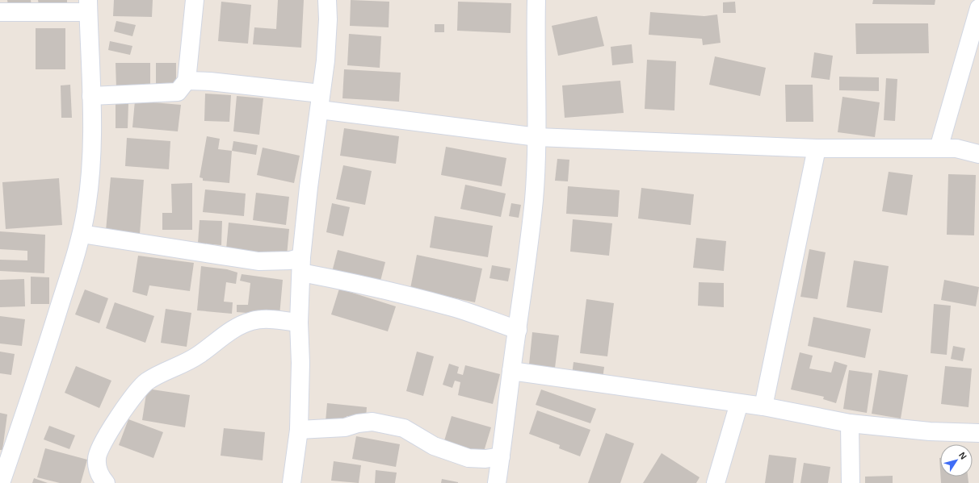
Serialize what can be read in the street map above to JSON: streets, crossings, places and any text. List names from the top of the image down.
{
  "north": "top right"
}
